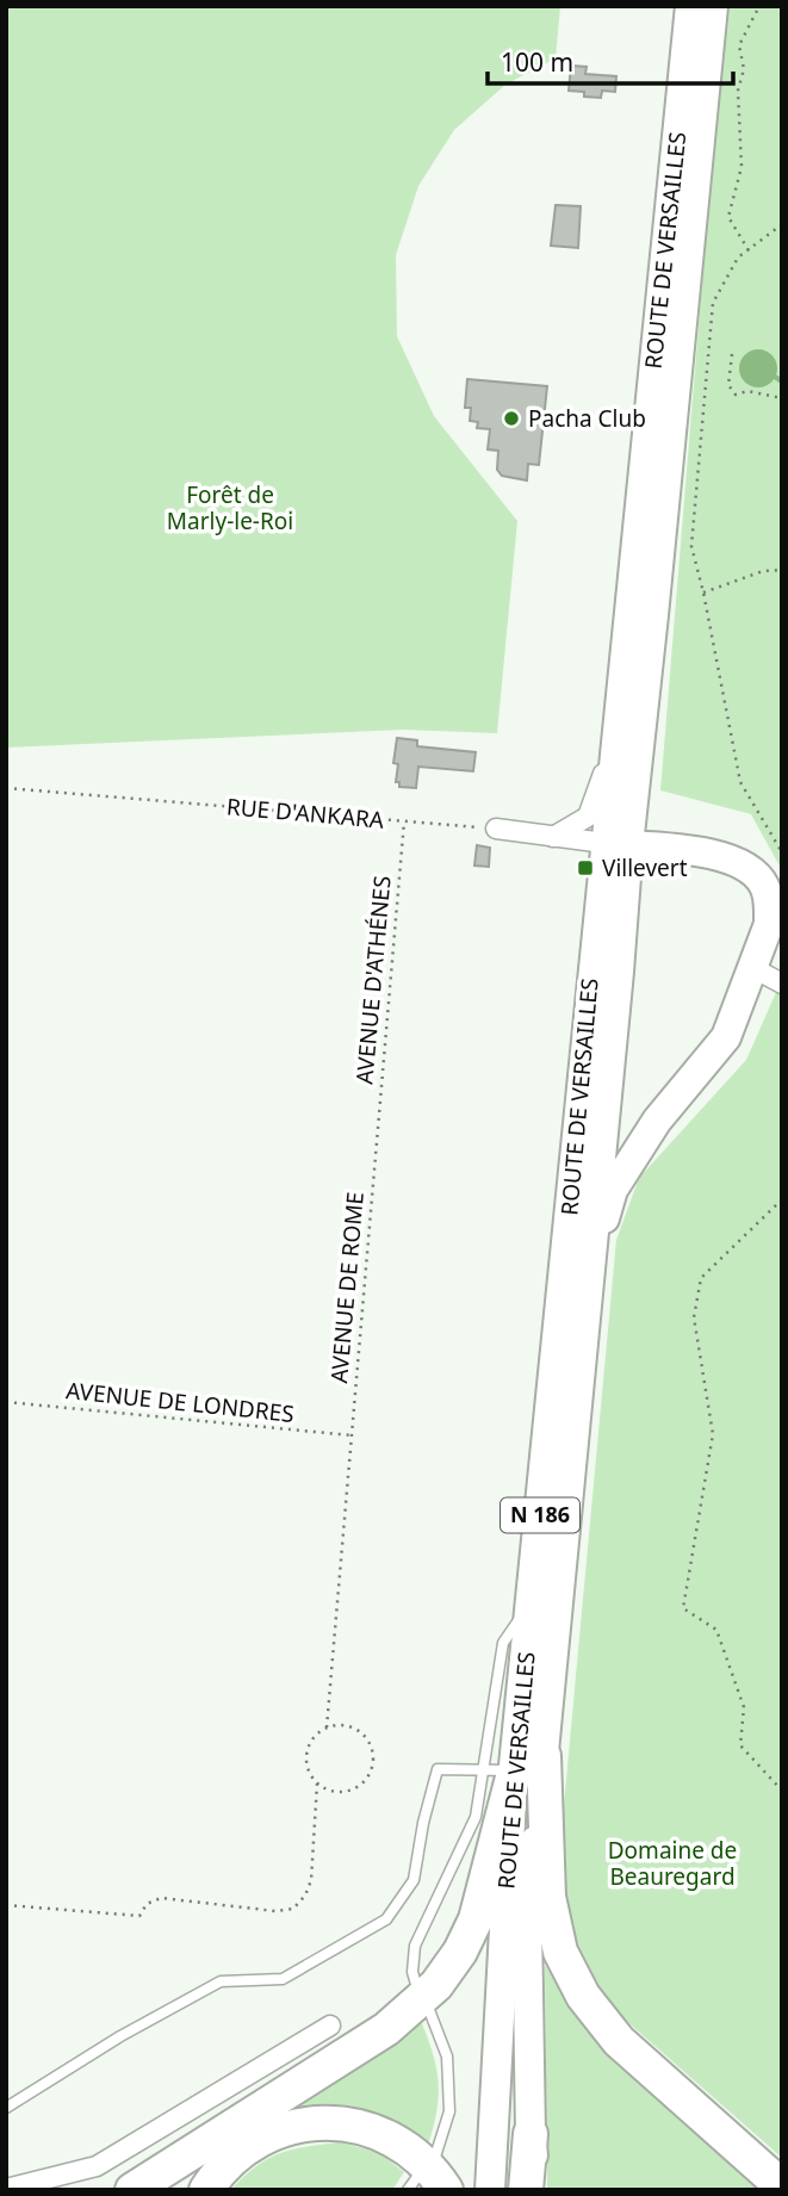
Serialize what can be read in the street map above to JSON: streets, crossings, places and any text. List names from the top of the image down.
{
  "streets": {
    "highway": ["N 186"],
    "main road": ["ROUTE DE VERSAILLES"],
    "path": [
      "RUE D'ANKARA",
      "AVENUE D'ATHÉNES",
      "AVENUE DE ROME",
      "AVENUE DE LONDRES"
    ]
  },
  "crossings": [
    ["ROUTE DE VERSAILLES", "N 186"],
    ["RUE D'ANKARA", "AVENUE D'ATHÉNES"],
    ["AVENUE D'ATHÉNES", "AVENUE DE ROME"],
    ["AVENUE DE ROME", "AVENUE DE LONDRES"]
  ],
  "parks": ["Forêt de Marly-le-Roi", "Domaine de Beauregard"],
  "places": {
    "other": ["Pacha Club"],
    "transit": ["Villevert"]
  },
  "scale_bar": "100 m"
}
